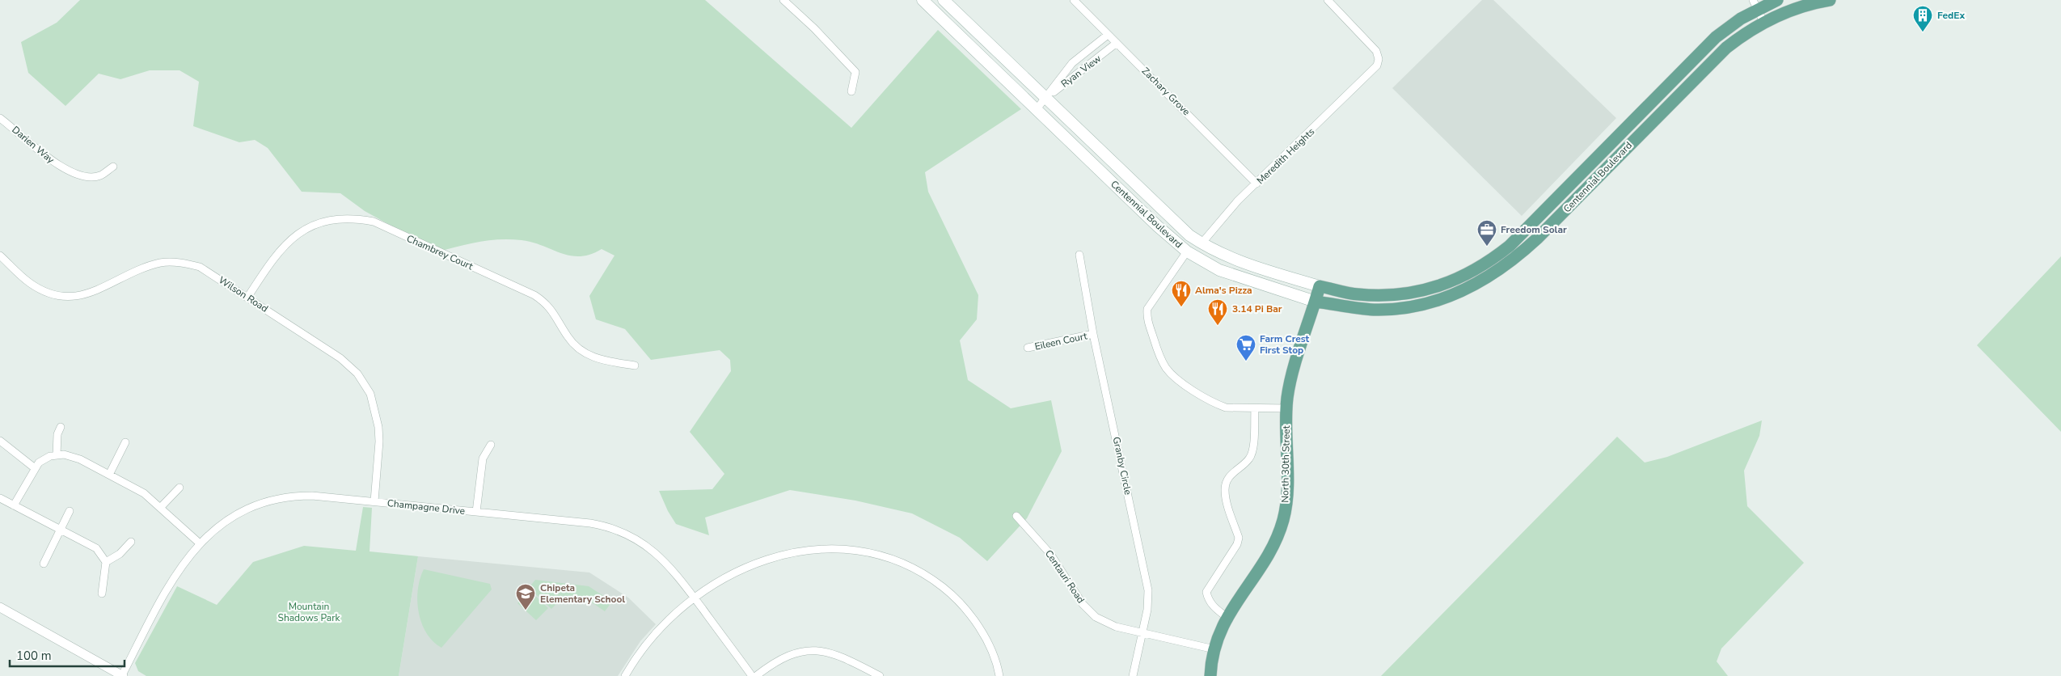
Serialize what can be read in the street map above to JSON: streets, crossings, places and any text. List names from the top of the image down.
{
  "streets": {
    "main road": ["Centennial Boulevard", "North 30th Street"],
    "street": [
      "Ryan View",
      "Zachary Grove",
      "Darien Way",
      "Meredith Heights",
      "Chambrey Court",
      "Wilson Road",
      "Eileen Court",
      "Granby Circle",
      "Champagne Drive",
      "Centauri Road"
    ]
  },
  "crossings": [
    ["Ryan View", "Zachary Grove"],
    ["Ryan View", "Centennial Boulevard"],
    ["Zachary Grove", "Meredith Heights"],
    ["Meredith Heights", "Centennial Boulevard"],
    ["Centennial Boulevard", "North 30th Street"],
    ["Chambrey Court", "Wilson Road"],
    ["Wilson Road", "Champagne Drive"],
    ["Eileen Court", "Granby Circle"],
    ["North 30th Street", "Centauri Road"],
    ["Granby Circle", "Centauri Road"]
  ],
  "parks": ["Mountain Shadows Park"],
  "places": {
    "building": ["FedEx"],
    "office": ["Freedom Solar"],
    "restaurant": ["Alma's Pizza", "3.14 Pi Bar"],
    "supermarket": ["Farm Crest First Stop"],
    "school or university": ["Chipeta Elementary School"]
  },
  "scale_bar": "100 m"
}
